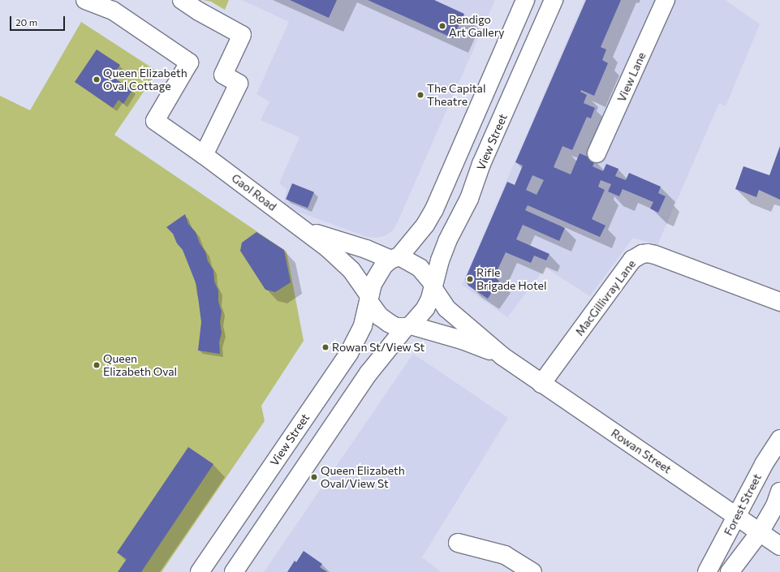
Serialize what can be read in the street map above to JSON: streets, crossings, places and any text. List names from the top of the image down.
{
  "streets": {
    "street": [
      "View Lane",
      "View Street",
      "Gaol Road",
      "MacGillivray Lane",
      "Rowan Street",
      "Forest Street"
    ]
  },
  "crossings": [
    ["View Street", "Gaol Road"],
    ["View Street", "Rowan Street"],
    ["Gaol Road", "Rowan Street"],
    ["MacGillivray Lane", "Rowan Street"],
    ["Rowan Street", "Forest Street"]
  ],
  "places": [
    "Bendigo Art Gallery",
    "Queen Elizabeth Oval Cottage",
    "The Capital Theatre",
    "Rifle Brigade Hotel",
    "Rowan St/View St",
    "Queen Elizabeth Oval",
    "Queen Elizabeth Oval/View St"
  ],
  "scale_bar": "20 m"
}
